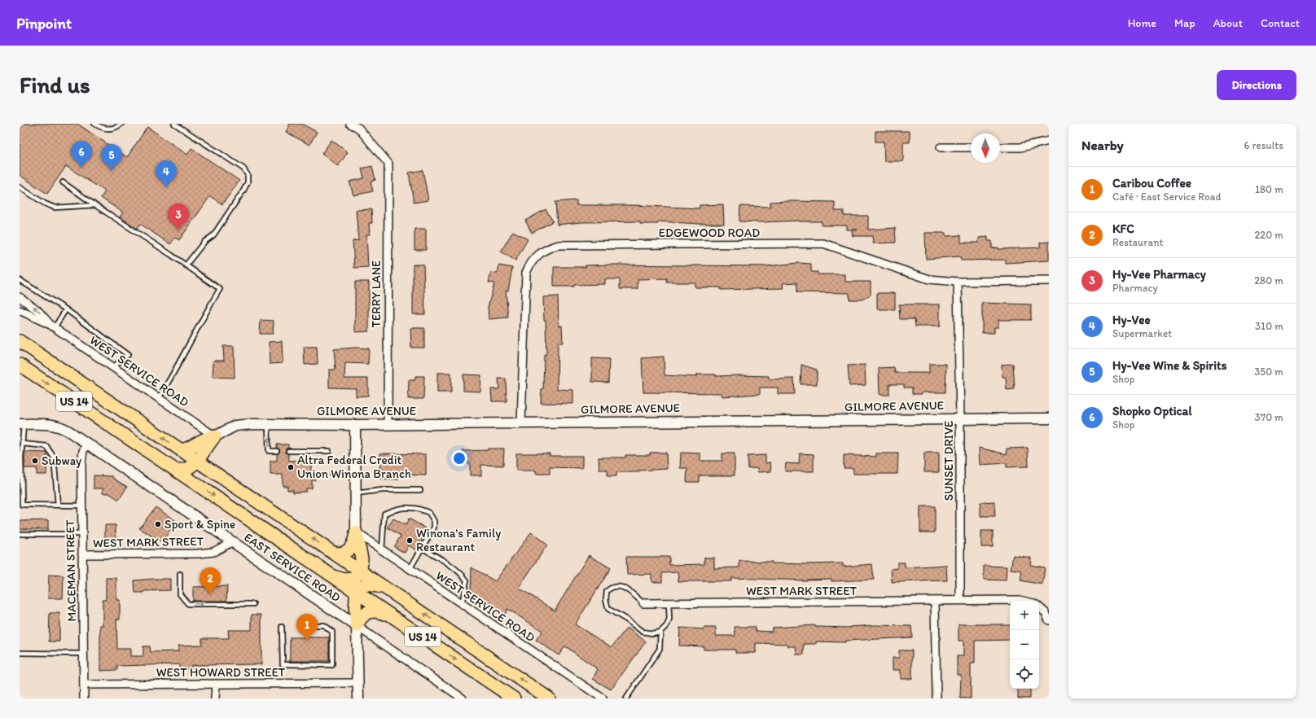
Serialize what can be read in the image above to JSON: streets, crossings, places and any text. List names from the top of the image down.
{
  "streets": {
    "highway": ["US 14"],
    "street": [
      "EDGEWOOD ROAD",
      "TERRY LANE",
      "WEST SERVICE ROAD",
      "GILMORE AVENUE",
      "SUNSET DRIVE",
      "WEST MARK STREET",
      "EAST SERVICE ROAD",
      "MACEMAN STREET",
      "WEST HOWARD STREET"
    ]
  },
  "crossings": [
    ["EDGEWOOD ROAD", "GILMORE AVENUE"],
    ["EDGEWOOD ROAD", "SUNSET DRIVE"],
    ["TERRY LANE", "GILMORE AVENUE"],
    ["WEST SERVICE ROAD", "GILMORE AVENUE"],
    ["GILMORE AVENUE", "SUNSET DRIVE"],
    ["SUNSET DRIVE", "WEST MARK STREET"],
    ["WEST MARK STREET", "EAST SERVICE ROAD"],
    ["WEST MARK STREET", "MACEMAN STREET"],
    ["EAST SERVICE ROAD", "MACEMAN STREET"],
    ["MACEMAN STREET", "WEST HOWARD STREET"]
  ],
  "places": [
    "Subway",
    "Altra Federal Credit Union Winona Branch",
    "Sport & Spine",
    "Winona's Family Restaurant"
  ],
  "north": "bottom",
  "page": {
    "header": "Pinpoint",
    "nav": [
      "Home",
      "Map",
      "About",
      "Contact"
    ],
    "buttons": "Directions",
    "title": "Find us",
    "heading": ["Nearby", "6 results"],
    "pins": [
      "6",
      "5",
      "4",
      "3",
      "2",
      "1"
    ],
    "list": [
      {
        "mark": "1",
        "name": "Caribou Coffee",
        "note": "Café · East Service Road",
        "value": "180 m"
      },
      {
        "mark": "2",
        "name": "KFC",
        "note": "Restaurant",
        "value": "220 m"
      },
      {
        "mark": "3",
        "name": "Hy-Vee Pharmacy",
        "note": "Pharmacy",
        "value": "280 m"
      },
      {
        "mark": "4",
        "name": "Hy-Vee",
        "note": "Supermarket",
        "value": "310 m"
      },
      {
        "mark": "5",
        "name": "Hy-Vee Wine & Spirits",
        "note": "Shop",
        "value": "350 m"
      },
      {
        "mark": "6",
        "name": "Shopko Optical",
        "note": "Shop",
        "value": "370 m"
      }
    ],
    "map_buttons": ["+", "−"]
  }
}
